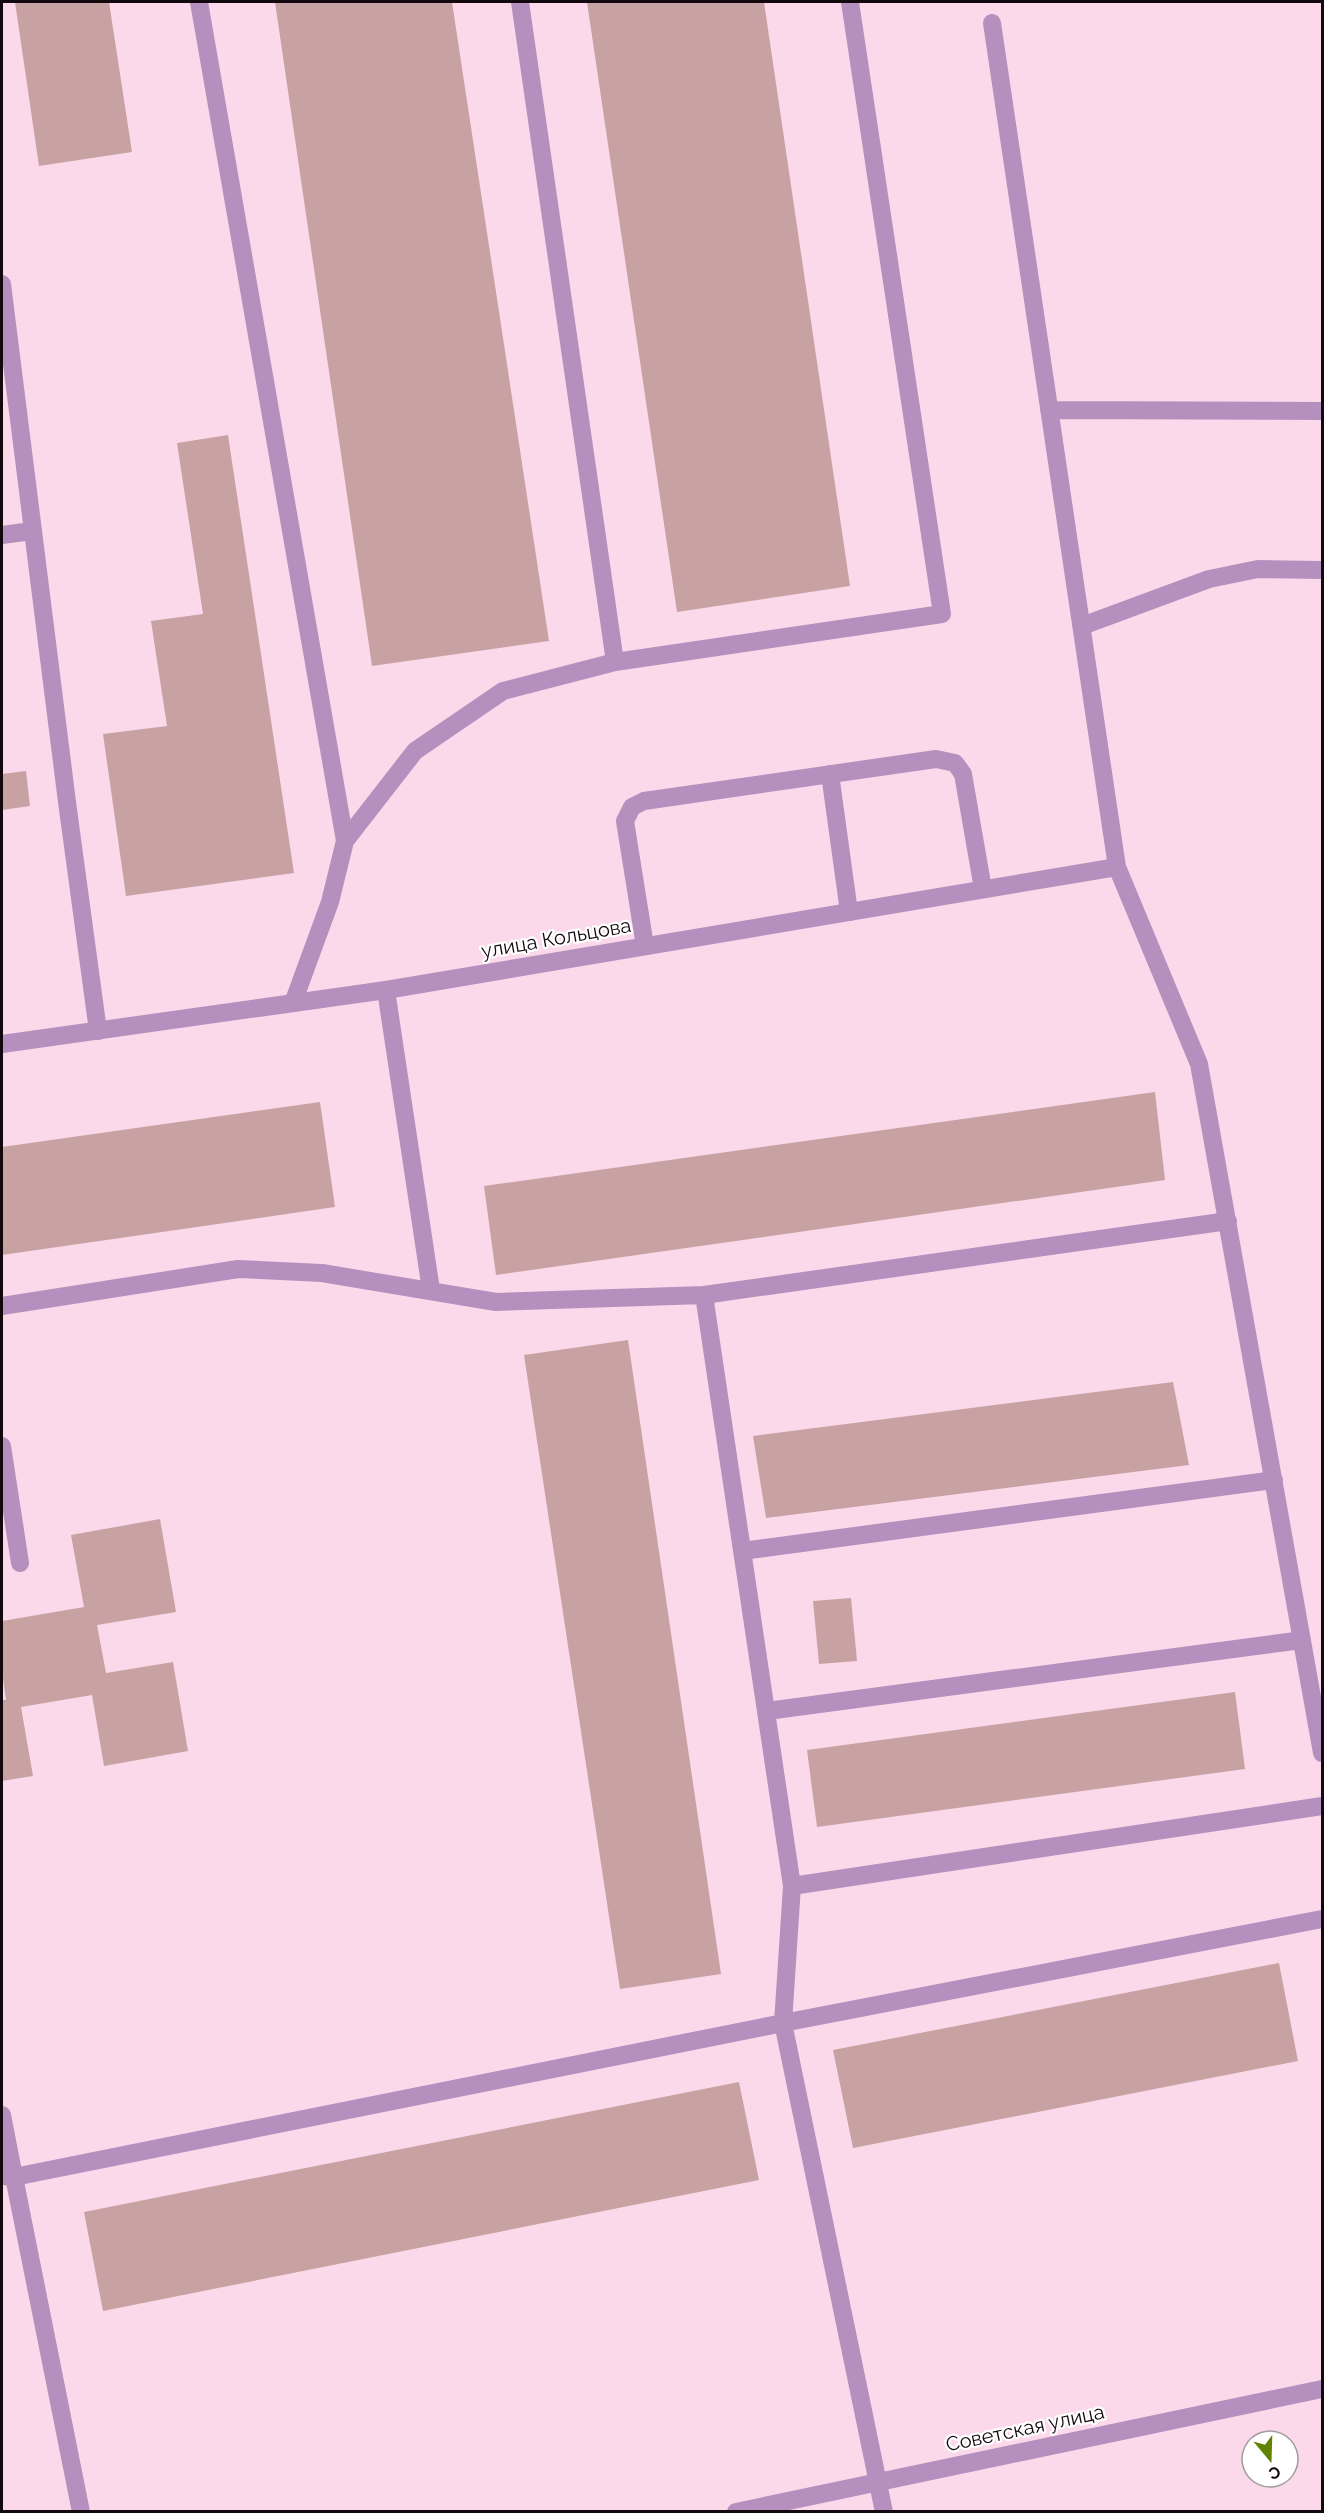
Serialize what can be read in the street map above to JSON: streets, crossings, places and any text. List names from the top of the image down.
{
  "streets": {
    "street": ["улица Кольцова", "Советская улица"]
  },
  "north": "bottom"
}
